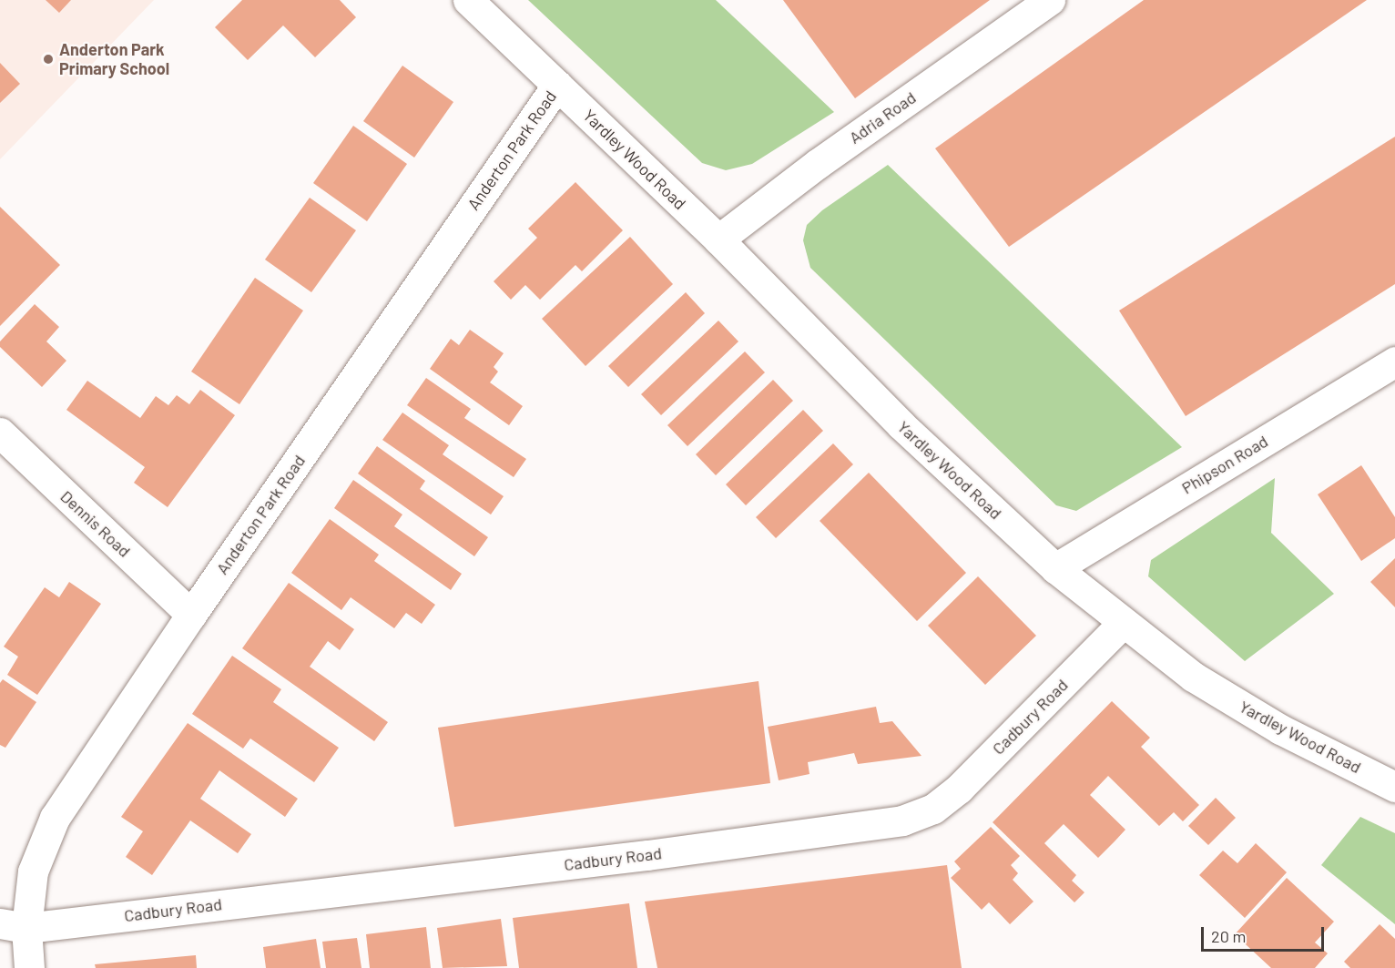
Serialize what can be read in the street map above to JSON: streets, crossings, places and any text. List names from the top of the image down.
{
  "streets": {
    "street": [
      "Adria Road",
      "Anderton Park Road",
      "Yardley Wood Road",
      "Phipson Road",
      "Dennis Road",
      "Cadbury Road"
    ]
  },
  "crossings": [
    ["Adria Road", "Yardley Wood Road"],
    ["Anderton Park Road", "Yardley Wood Road"],
    ["Anderton Park Road", "Dennis Road"],
    ["Anderton Park Road", "Cadbury Road"],
    ["Yardley Wood Road", "Phipson Road"],
    ["Yardley Wood Road", "Cadbury Road"]
  ],
  "places": ["Anderton Park Primary School"],
  "scale_bar": "20 m"
}
